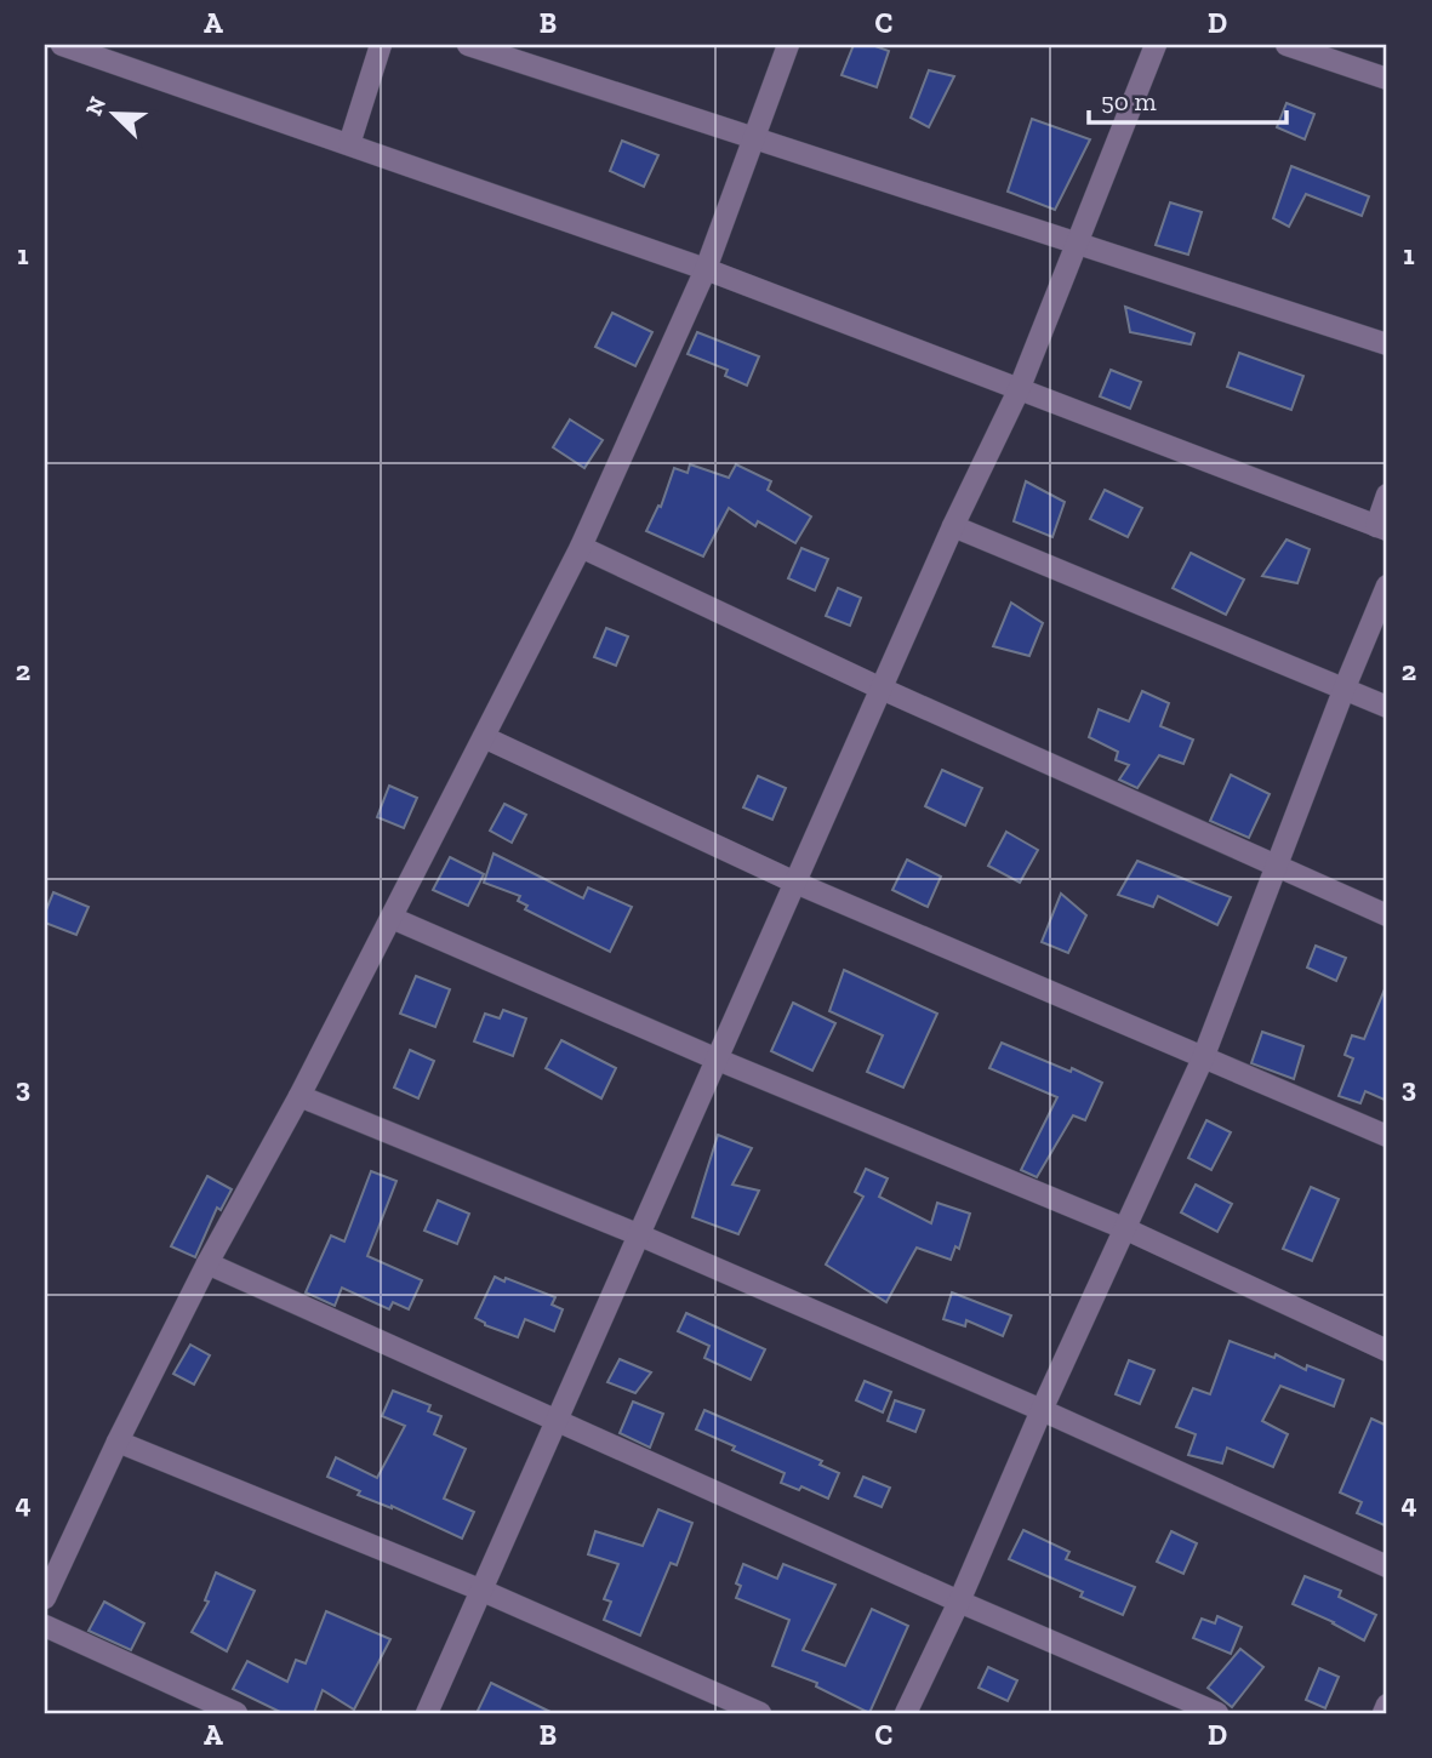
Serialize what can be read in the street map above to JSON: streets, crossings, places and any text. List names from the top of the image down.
{
  "scale_bar": "50 m",
  "north": "top left",
  "grid": {
    "columns": [
      "A",
      "B",
      "C",
      "D"
    ],
    "rows": [
      "1",
      "2",
      "3",
      "4"
    ]
  }
}
